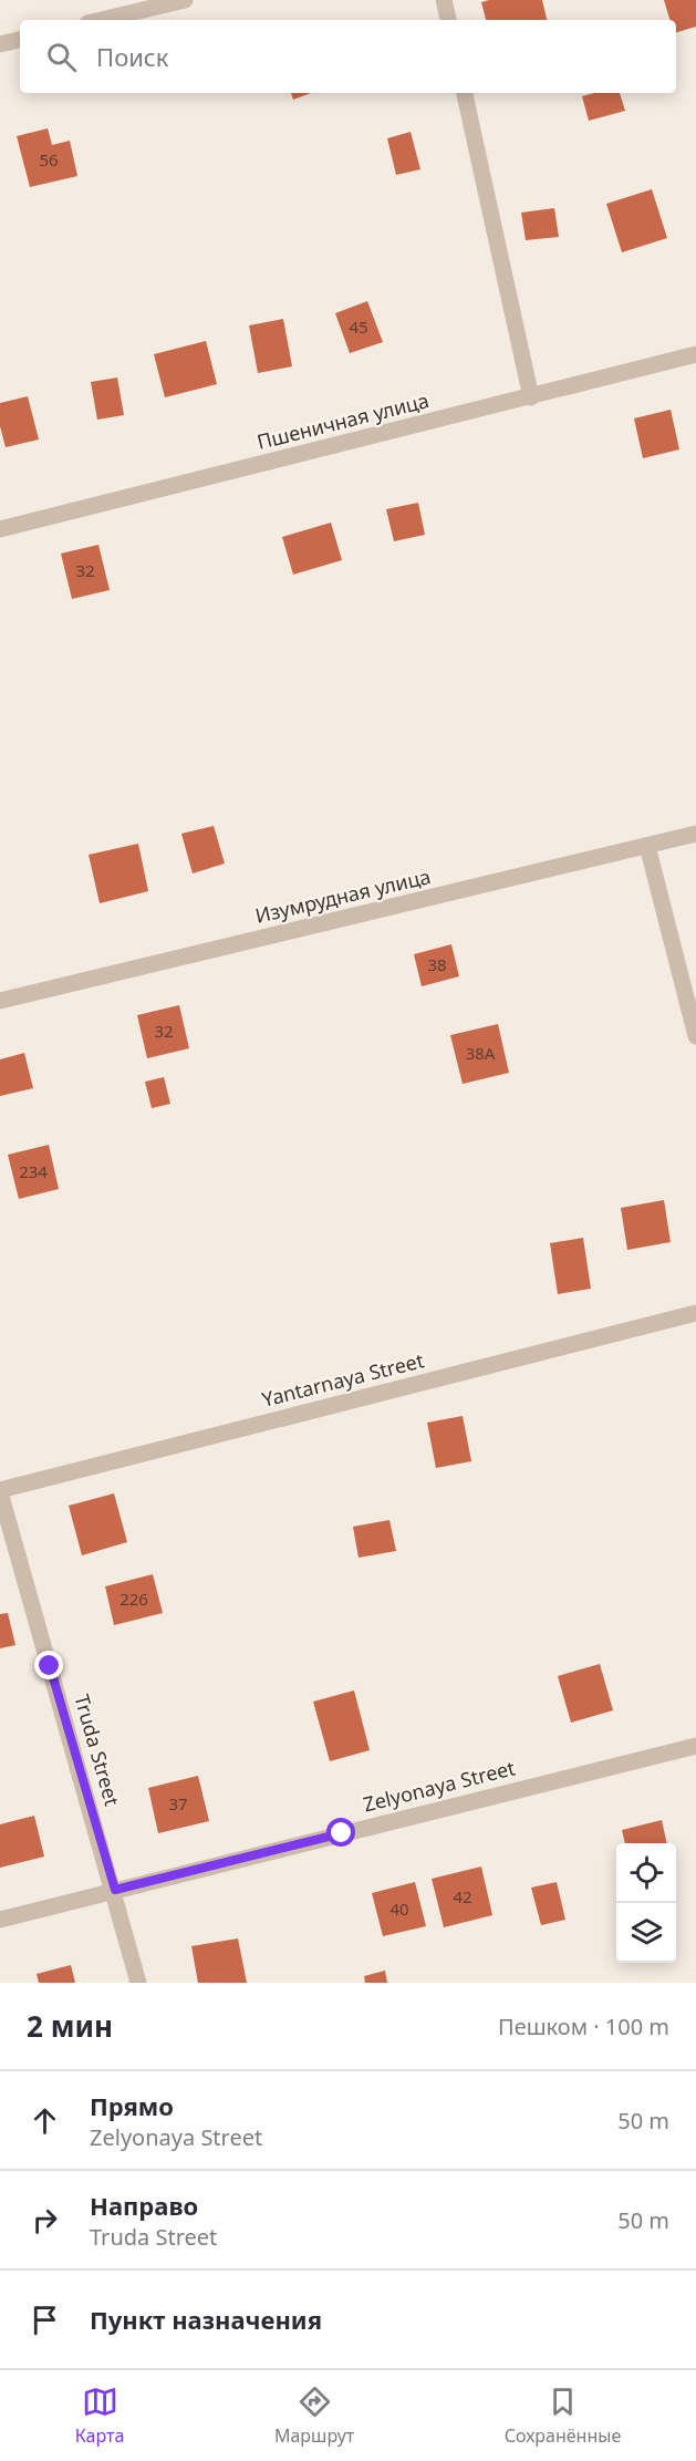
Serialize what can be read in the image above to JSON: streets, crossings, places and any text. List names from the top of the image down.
{
  "streets": {
    "street": [
      "Пшеничная улица",
      "Изумрудная улица",
      "Yantarnaya Street",
      "Truda Street",
      "Zelyonaya Street"
    ]
  },
  "crossings": [
    ["Yantarnaya Street", "Truda Street"],
    ["Truda Street", "Zelyonaya Street"]
  ],
  "house_numbers": [
    "56",
    "45",
    "32",
    "38",
    "32",
    "38А",
    "234",
    "226",
    "37",
    "42",
    "40"
  ],
  "page": {
    "search": "Поиск",
    "heading": ["2 мин", "Пешком · 100 m"],
    "list": [
      ["Прямо", "Zelyonaya Street", "50 m"],
      ["Направо", "Truda Street", "50 m"],
      "Пункт назначения"
    ],
    "nav": ["Карта", "Маршрут", "Сохранённые"]
  }
}
